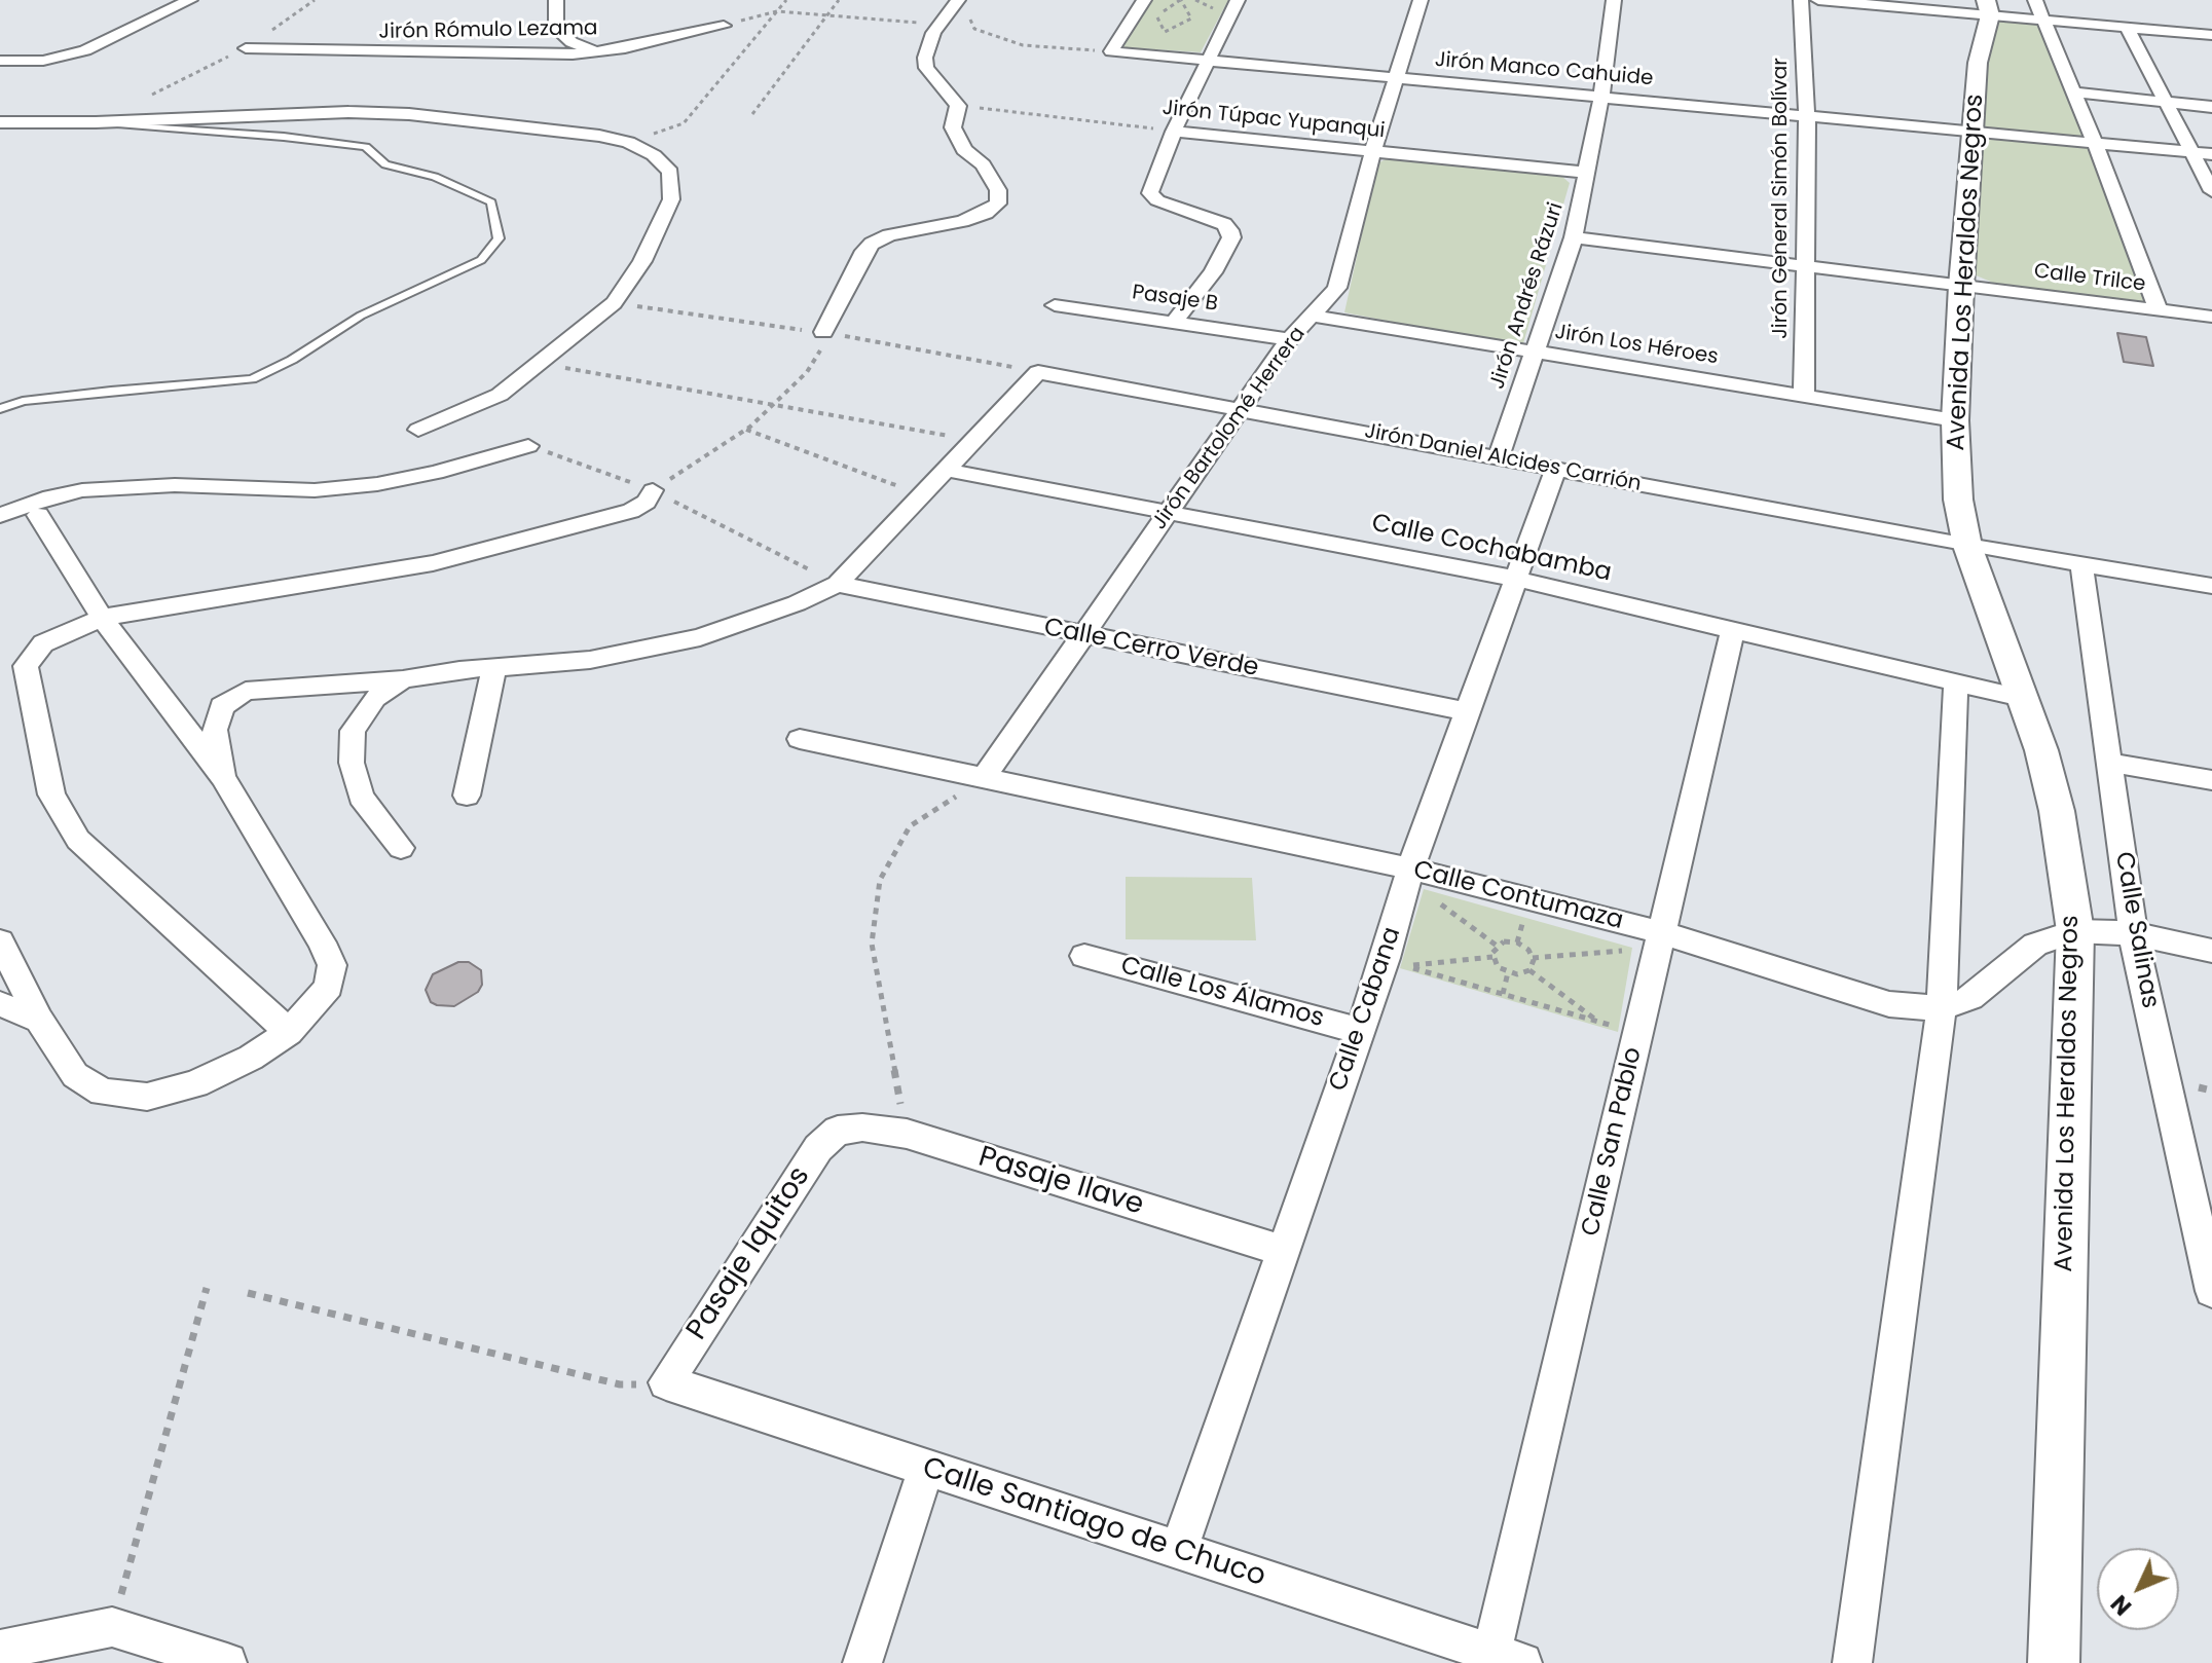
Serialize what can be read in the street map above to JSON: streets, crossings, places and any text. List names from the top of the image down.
{
  "streets": {
    "street": [
      "Jirón Rómulo Lezama",
      "Jirón Manco Cahuide",
      "Jirón Túpac Yupanqui",
      "Jirón General Simón Bolívar",
      "Avenida Los Heraldos Negros",
      "Calle Trilce",
      "Jirón Andrés Rázuri",
      "Pasaje B",
      "Jirón Los Héroes",
      "Jirón Bartolomé Herrera",
      "Jirón Daniel Alcides Carrión",
      "Calle Cochabamba",
      "Calle Cerro Verde",
      "Calle Contumaza",
      "Calle Salinas",
      "Calle Los Álamos",
      "Calle Cabana",
      "Calle San Pablo",
      "Pasaje Ilave",
      "Pasaje Iquitos",
      "Calle Santiago de Chuco"
    ]
  },
  "crossings": [
    ["Jirón Manco Cahuide", "Jirón General Simón Bolívar"],
    ["Jirón Manco Cahuide", "Avenida Los Heraldos Negros"],
    ["Jirón Manco Cahuide", "Jirón Andrés Rázuri"],
    ["Jirón Manco Cahuide", "Jirón Bartolomé Herrera"],
    ["Jirón Túpac Yupanqui", "Jirón Andrés Rázuri"],
    ["Jirón Túpac Yupanqui", "Jirón Bartolomé Herrera"],
    ["Jirón General Simón Bolívar", "Calle Trilce"],
    ["Jirón General Simón Bolívar", "Jirón Los Héroes"],
    ["Avenida Los Heraldos Negros", "Calle Trilce"],
    ["Avenida Los Heraldos Negros", "Jirón Los Héroes"],
    ["Avenida Los Heraldos Negros", "Jirón Daniel Alcides Carrión"],
    ["Avenida Los Heraldos Negros", "Calle Cochabamba"],
    ["Avenida Los Heraldos Negros", "Calle Contumaza"],
    ["Calle Trilce", "Jirón Andrés Rázuri"],
    ["Jirón Andrés Rázuri", "Jirón Los Héroes"],
    ["Jirón Andrés Rázuri", "Jirón Daniel Alcides Carrión"],
    ["Pasaje B", "Jirón Bartolomé Herrera"],
    ["Jirón Los Héroes", "Jirón Bartolomé Herrera"],
    ["Jirón Bartolomé Herrera", "Jirón Daniel Alcides Carrión"],
    ["Jirón Bartolomé Herrera", "Calle Cochabamba"],
    ["Jirón Bartolomé Herrera", "Calle Cerro Verde"],
    ["Jirón Bartolomé Herrera", "Calle Contumaza"],
    ["Jirón Daniel Alcides Carrión", "Calle Salinas"],
    ["Jirón Daniel Alcides Carrión", "Calle Cabana"],
    ["Calle Cochabamba", "Calle Cabana"],
    ["Calle Cochabamba", "Calle San Pablo"],
    ["Calle Cerro Verde", "Calle Cabana"],
    ["Calle Contumaza", "Calle Salinas"],
    ["Calle Contumaza", "Calle Cabana"],
    ["Calle Contumaza", "Calle San Pablo"],
    ["Calle Los Álamos", "Calle Cabana"],
    ["Calle Cabana", "Pasaje Ilave"],
    ["Calle Cabana", "Calle Santiago de Chuco"],
    ["Calle San Pablo", "Calle Santiago de Chuco"],
    ["Pasaje Ilave", "Pasaje Iquitos"],
    ["Pasaje Iquitos", "Calle Santiago de Chuco"]
  ],
  "north": "bottom left"
}
